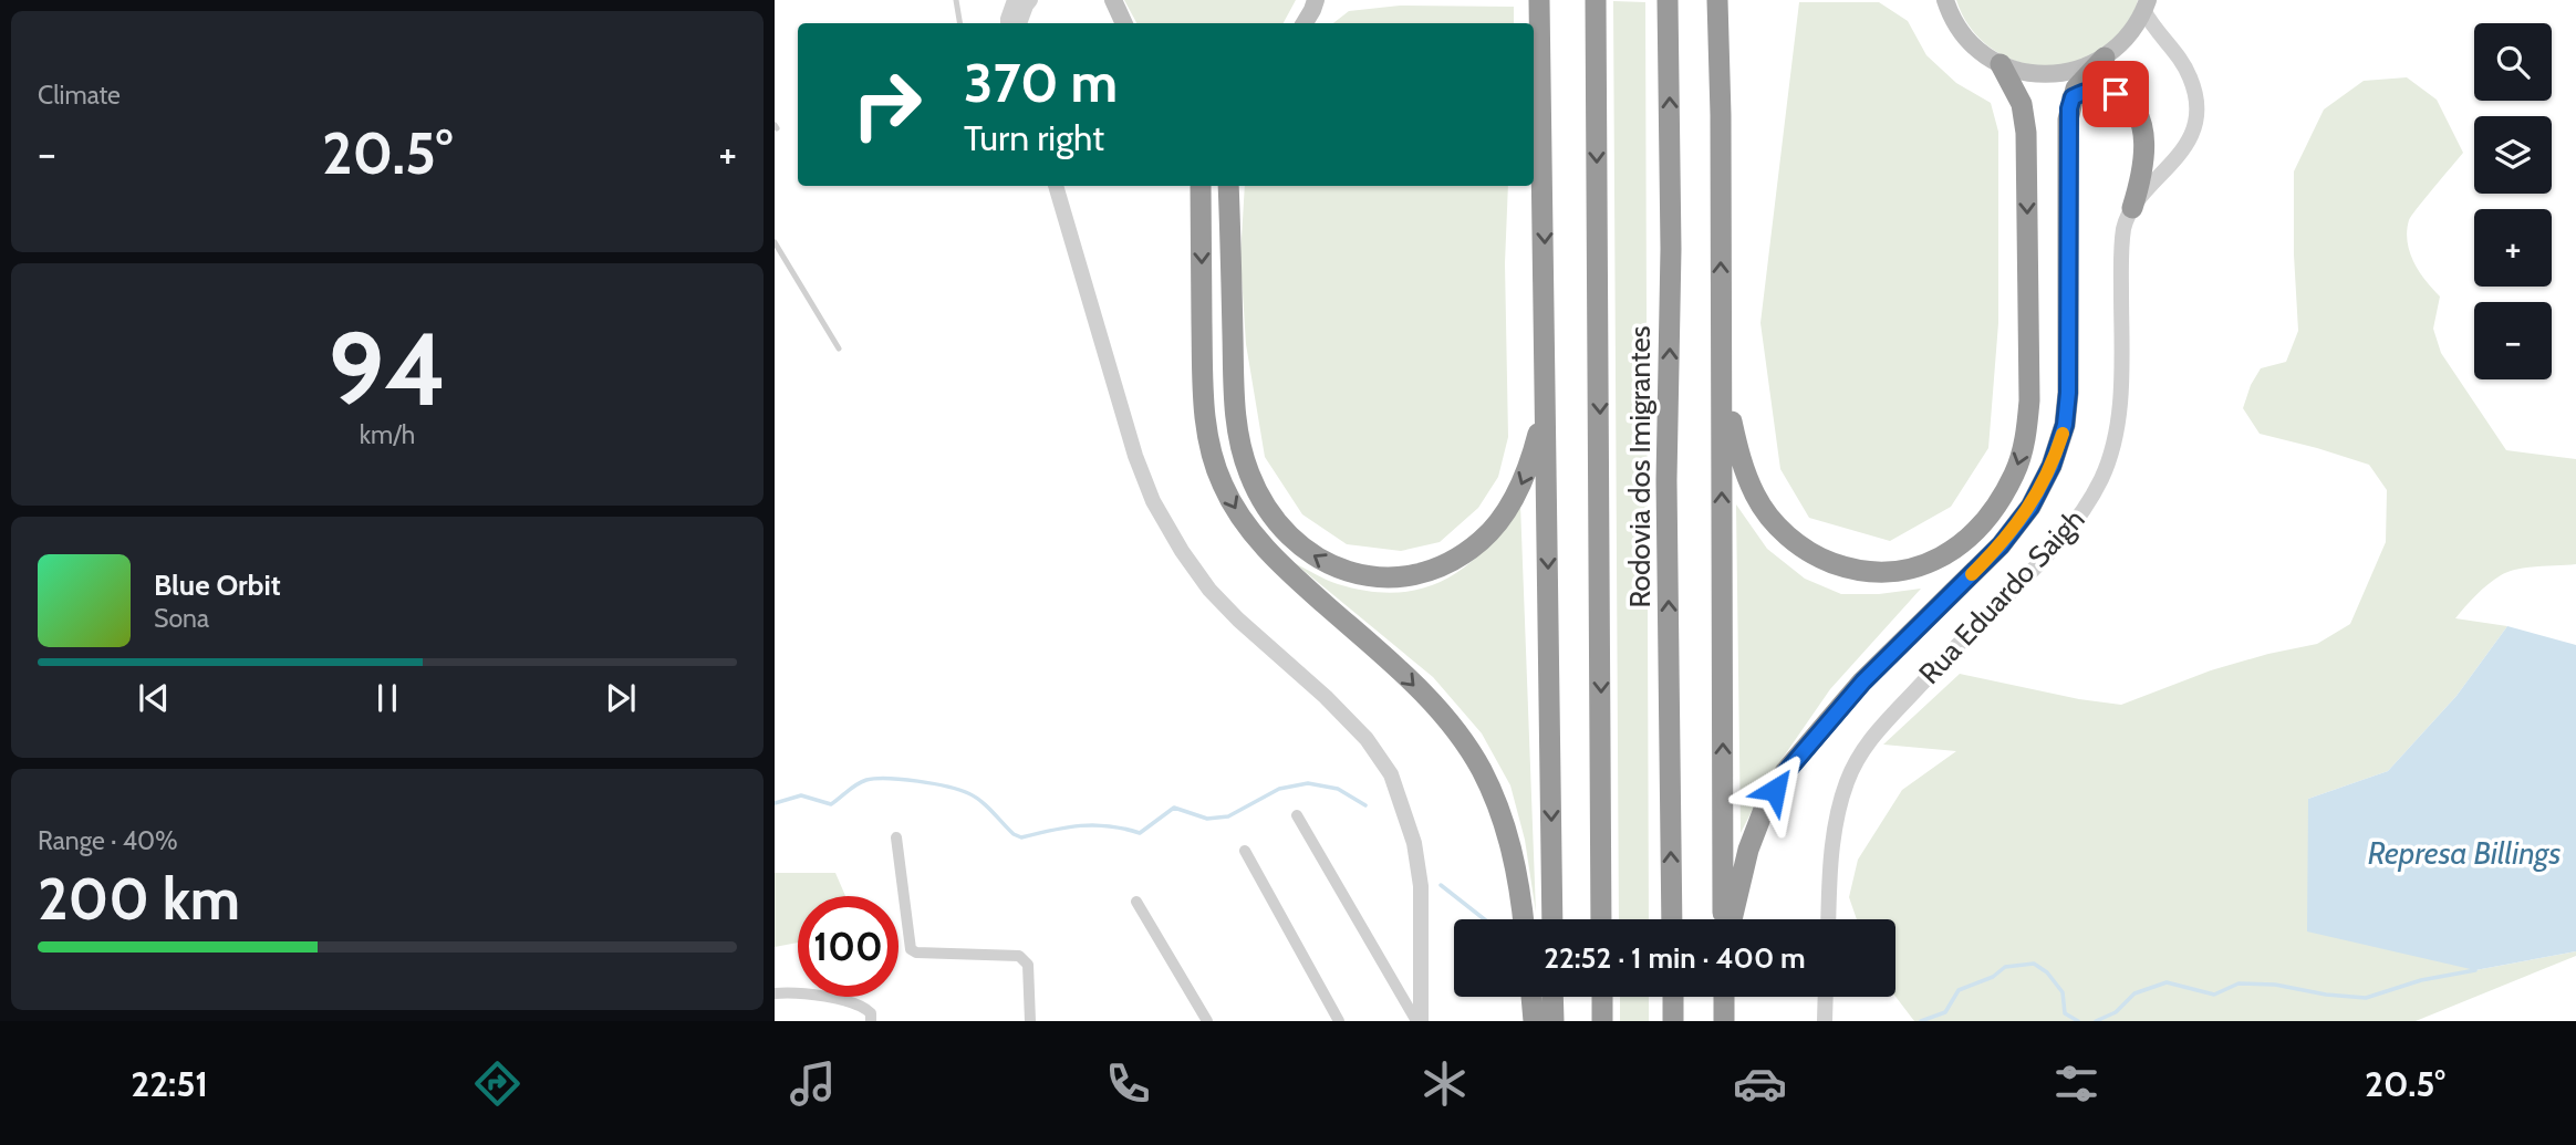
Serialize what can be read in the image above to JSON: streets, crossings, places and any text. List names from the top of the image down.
{
  "streets": {
    "highway": ["Rodovia dos Imigrantes"],
    "street": ["Rua Eduardo Saigh"]
  },
  "water": ["Represa Billings"],
  "page": {
    "tile": [
      "Climate",
      ["94", "km/h"],
      ["Range · 40%", "200 km"]
    ],
    "map_buttons": ["+", "−"],
    "turn": ["370 m", "Turn right"],
    "heat": ["−", "20.5°", "+"],
    "song": ["Blue Orbit", "Sona"],
    "limit": "100",
    "trip": "22:52 · 1 min · 400 m",
    "tabs": ["22:51", "20.5°"]
  }
}
